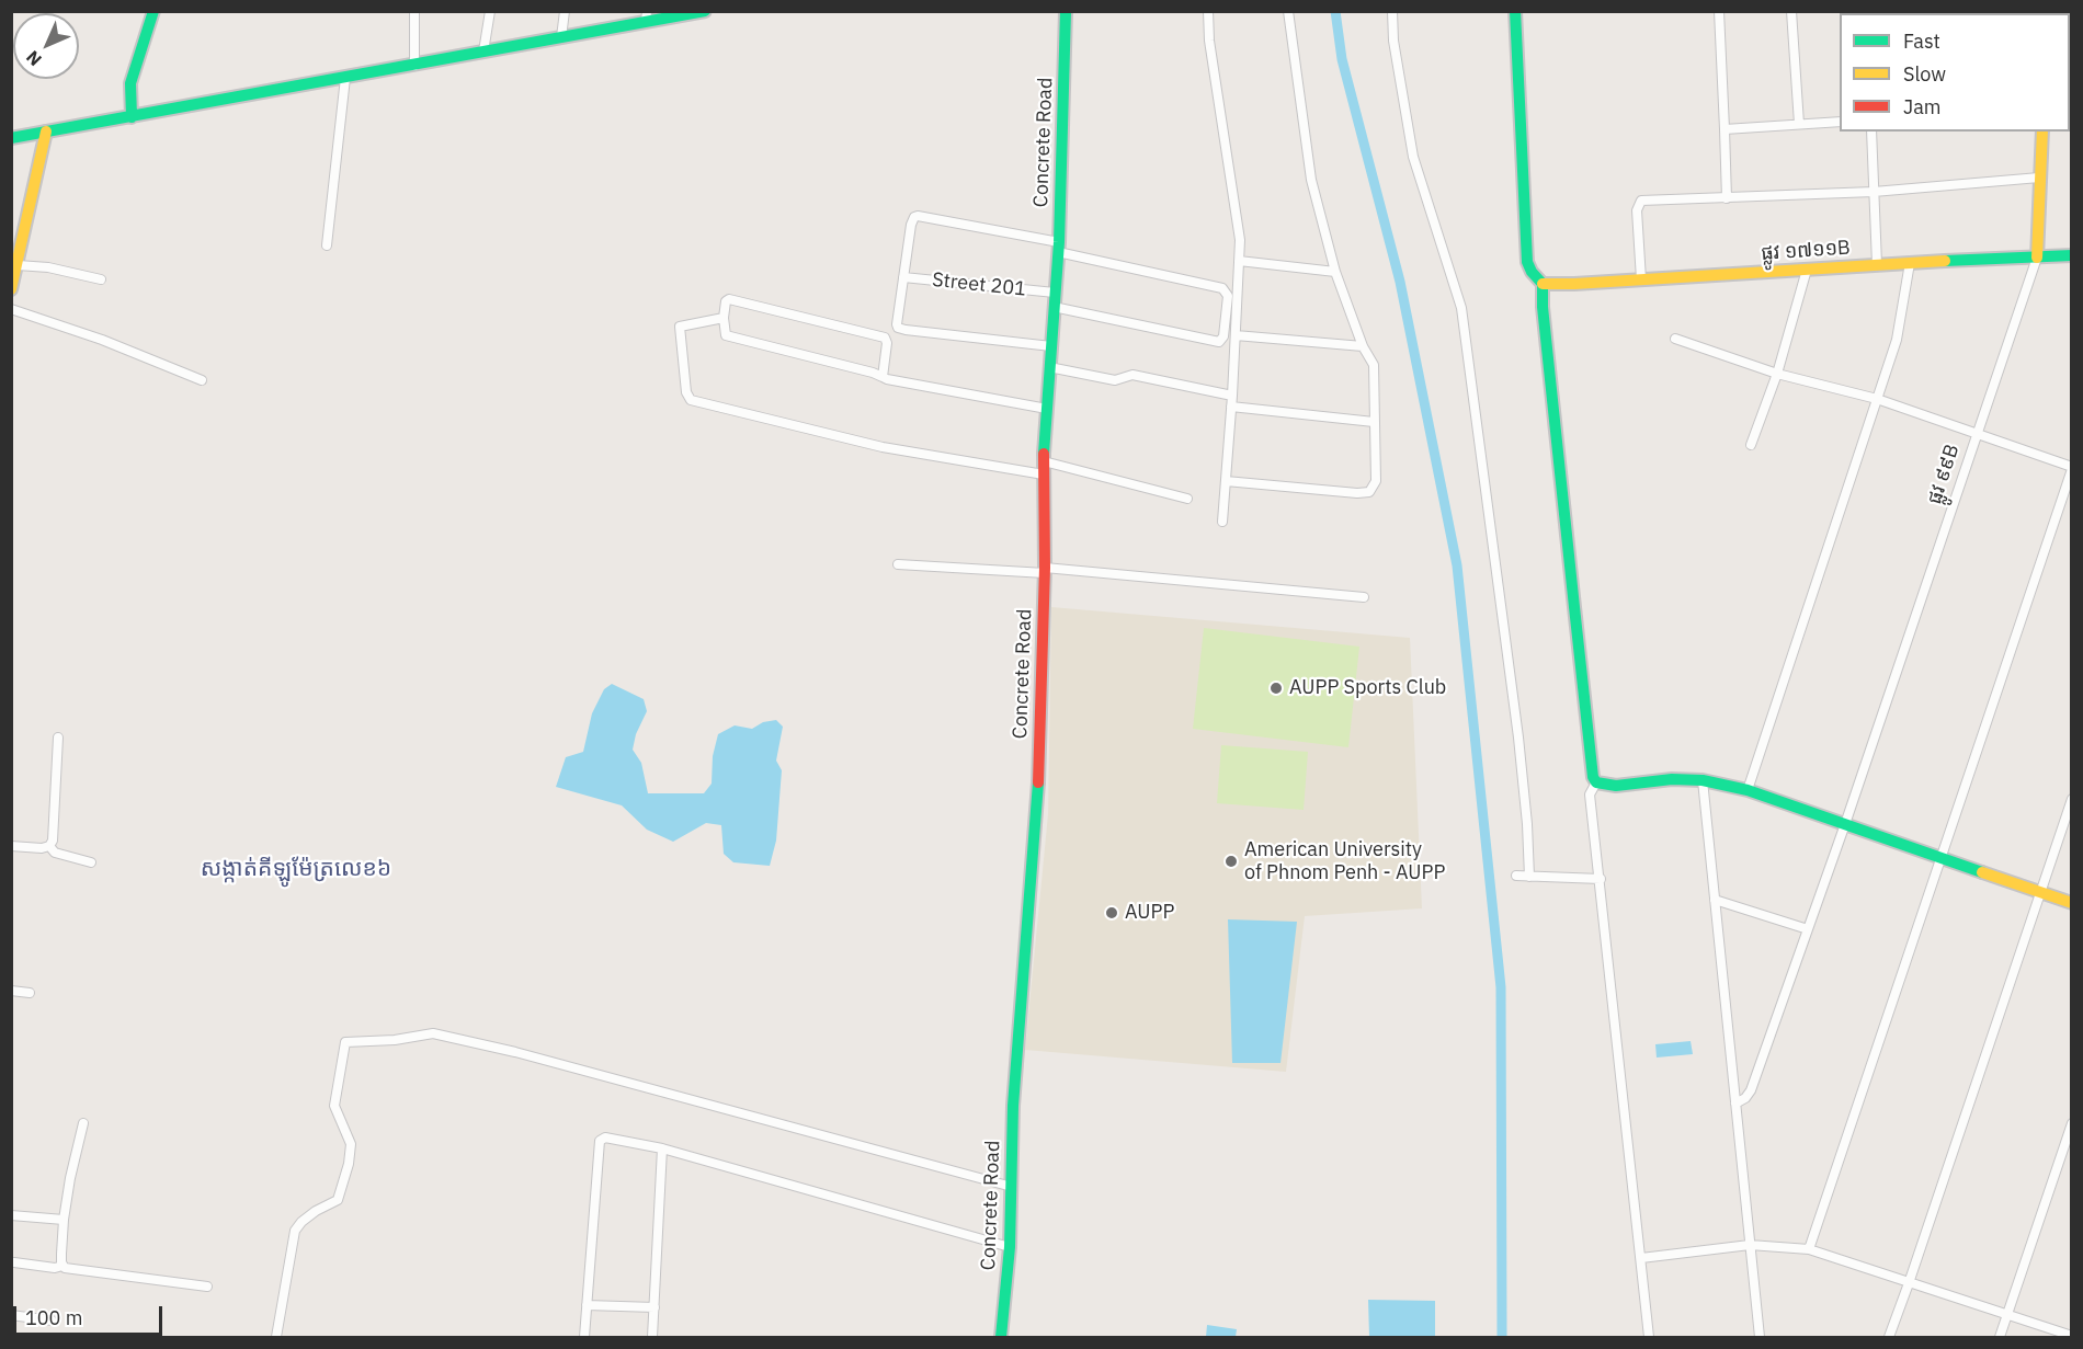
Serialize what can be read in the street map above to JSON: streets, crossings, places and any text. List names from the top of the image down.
{
  "streets": {
    "street": [
      "Concrete Road",
      "ផ្លូវ ១៧១១B",
      "Street 201",
      "ផ្លូវ ៩៩B"
    ]
  },
  "crossings": [
    ["Concrete Road", "Street 201"],
    ["ផ្លូវ ១៧១១B", "ផ្លូវ ៩៩B"]
  ],
  "districts": ["សង្កាត់គីឡូម៉ែត្រលេខ៦"],
  "places": ["AUPP Sports Club", "American University of Phnom Penh - AUPP", "AUPP"],
  "legend": ["Fast", "Slow", "Jam"],
  "scale_bar": "100 m",
  "north": "bottom left"
}
